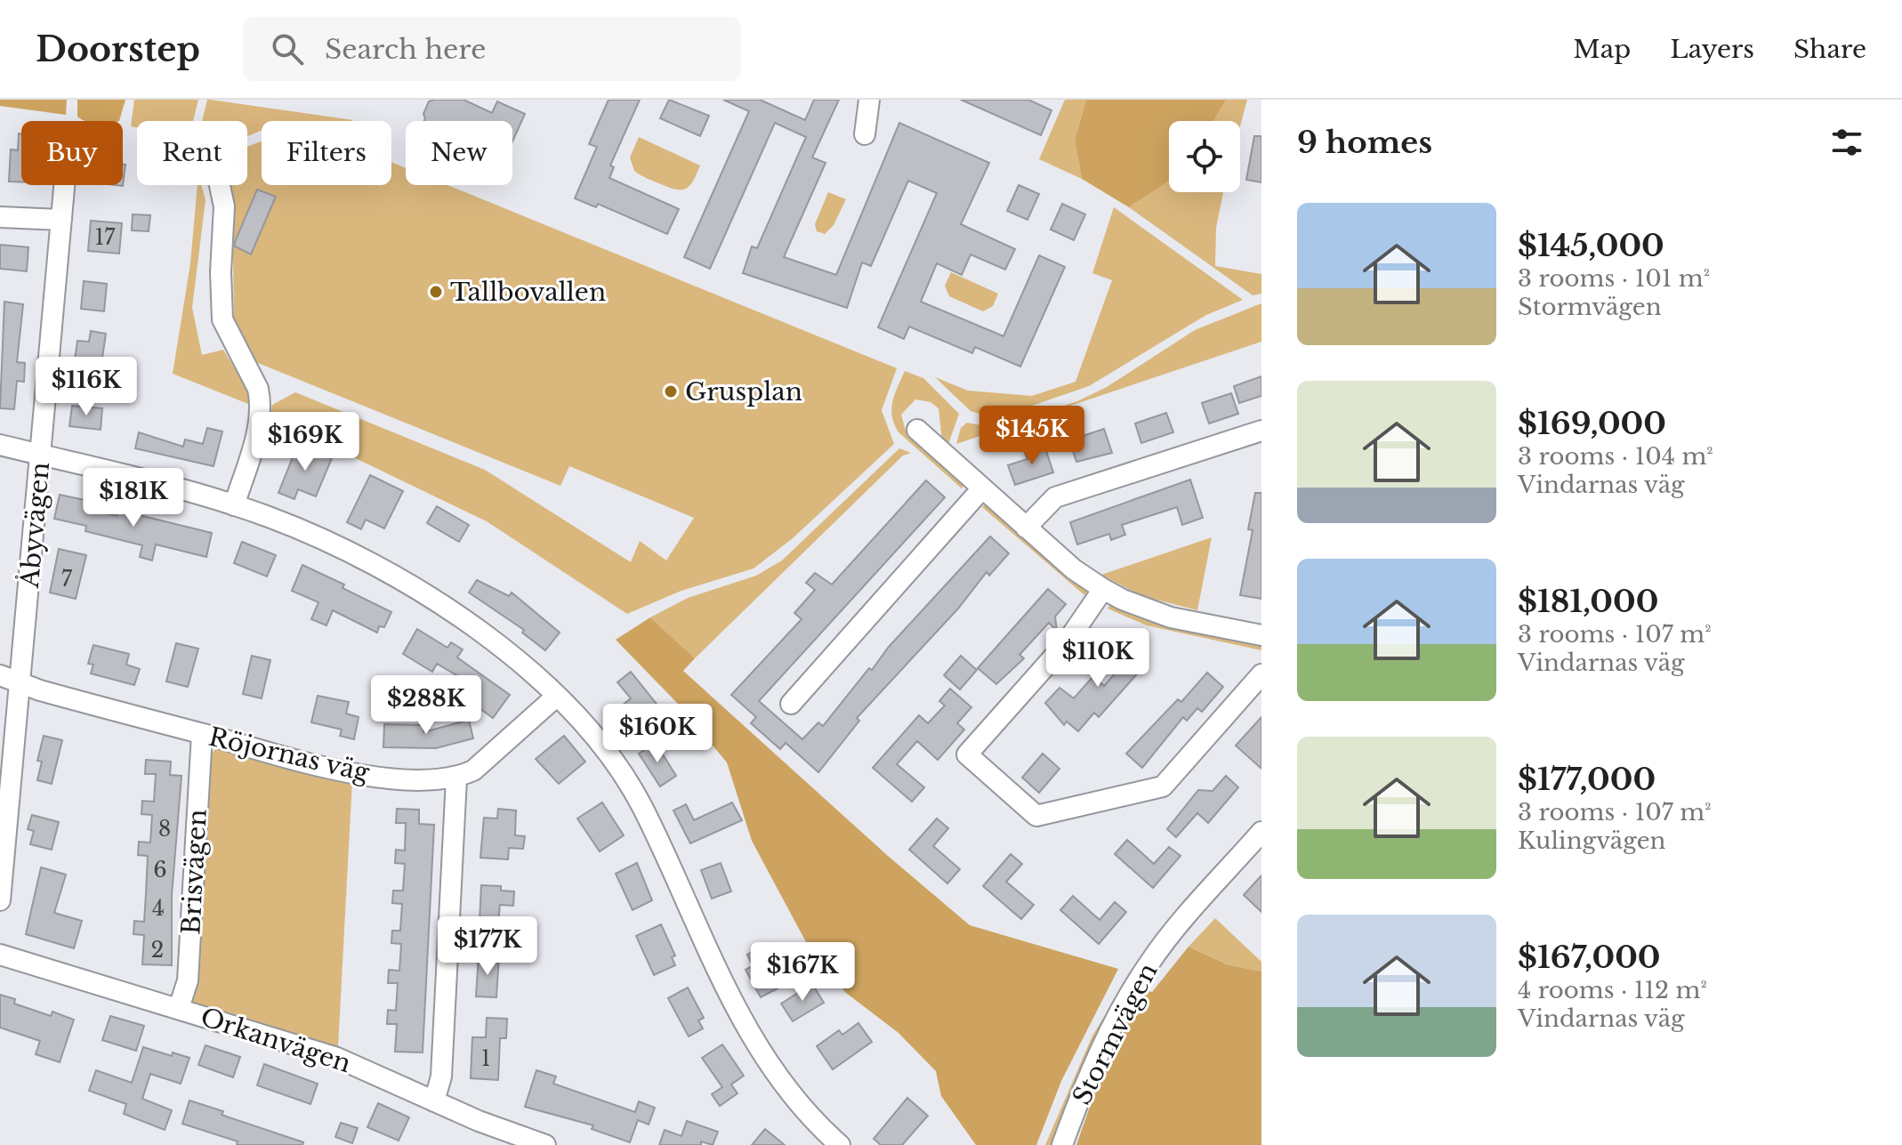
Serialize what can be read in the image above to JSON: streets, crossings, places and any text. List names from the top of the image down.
{
  "streets": {
    "street": [
      "Åbyvägen",
      "Röjornas väg",
      "Brisvägen",
      "Stormvägen",
      "Orkanvägen"
    ]
  },
  "crossings": [
    ["Åbyvägen", "Röjornas väg"],
    ["Röjornas väg", "Brisvägen"],
    ["Brisvägen", "Orkanvägen"]
  ],
  "places": ["Tallbovallen", "Grusplan"],
  "house_numbers": [
    "17",
    "7",
    "8",
    "6",
    "4",
    "2",
    "1"
  ],
  "page": {
    "header": "Doorstep",
    "search": "Search here",
    "nav": ["Map", "Layers", "Share"],
    "heading": "9 homes",
    "chip": [
      "Buy",
      "Rent",
      "Filters",
      "New"
    ],
    "list": [
      {
        "name": "$145,000",
        "note": "3 rooms · 101 m² · Stormvägen"
      },
      {
        "name": "$169,000",
        "note": "3 rooms · 104 m² · Vindarnas väg"
      },
      {
        "name": "$181,000",
        "note": "3 rooms · 107 m² · Vindarnas väg"
      },
      {
        "name": "$177,000",
        "note": "3 rooms · 107 m² · Kulingvägen"
      },
      {
        "name": "$167,000",
        "note": "4 rooms · 112 m² · Vindarnas väg"
      }
    ],
    "price": [
      "$116K",
      "$145K",
      "$169K",
      "$181K",
      "$110K",
      "$288K",
      "$160K",
      "$177K",
      "$167K"
    ]
  }
}
